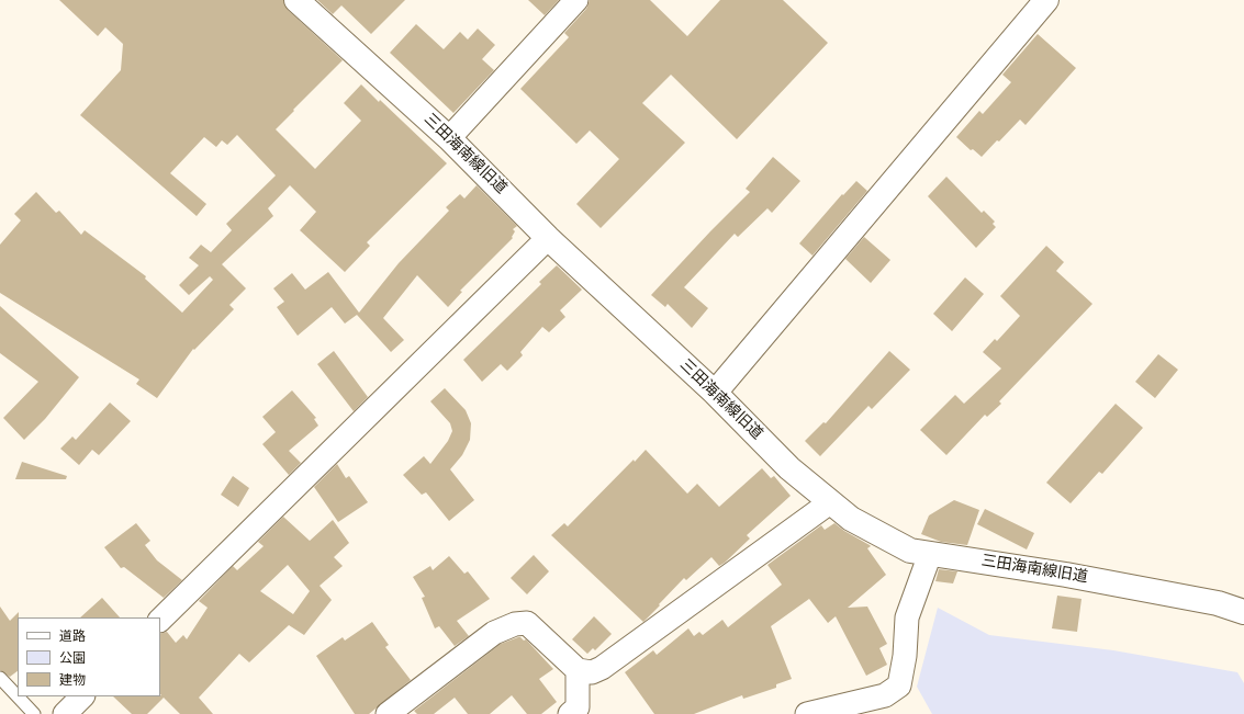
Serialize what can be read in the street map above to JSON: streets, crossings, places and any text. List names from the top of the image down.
{
  "streets": {
    "street": ["三田海南線旧道"]
  },
  "legend": ["道路", "公園", "建物"]
}
